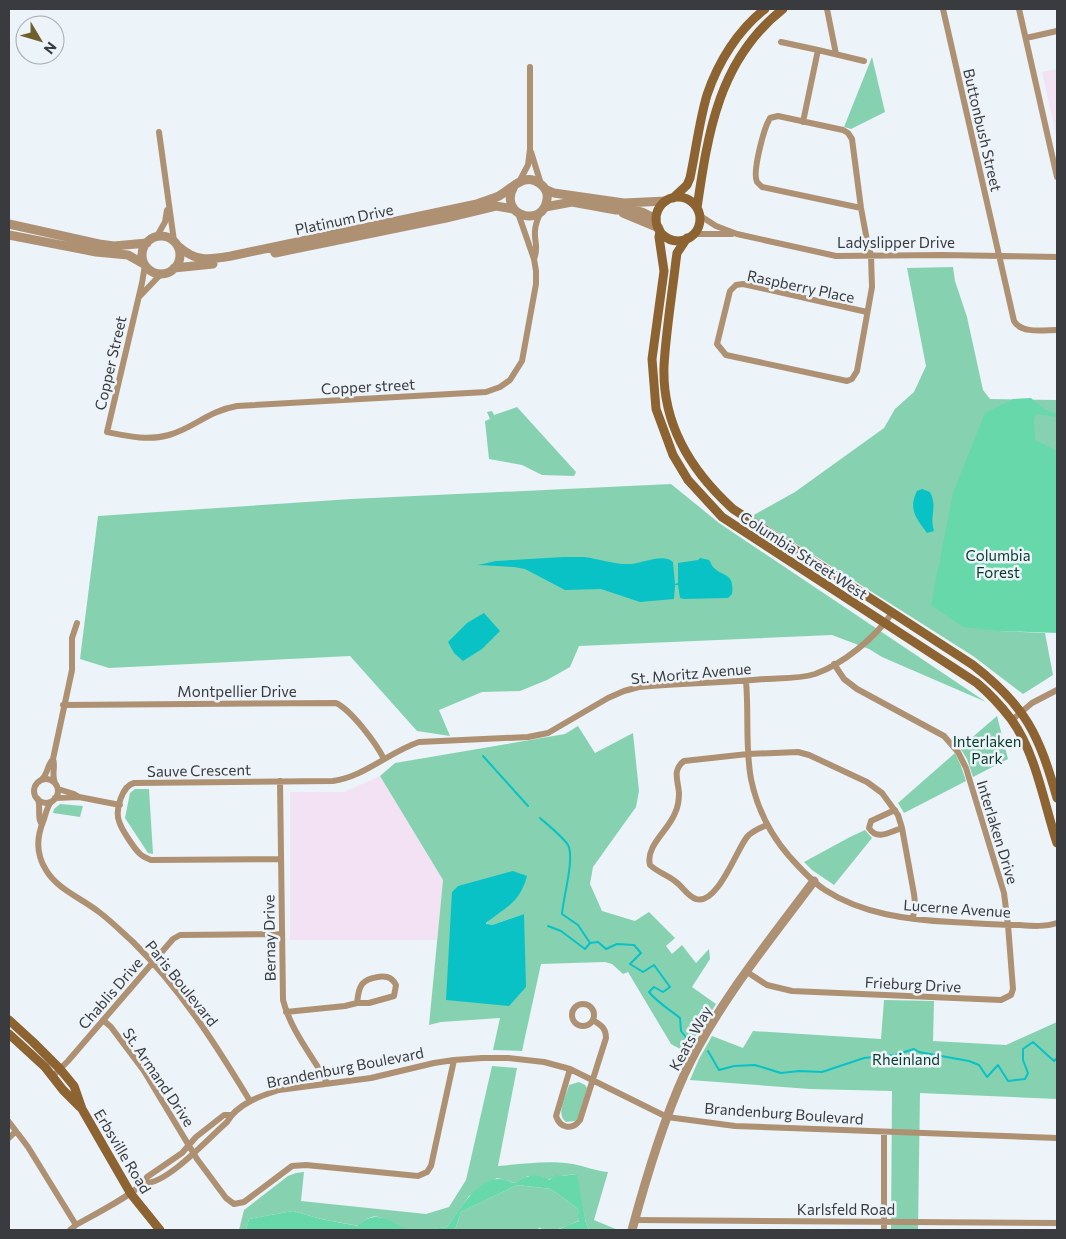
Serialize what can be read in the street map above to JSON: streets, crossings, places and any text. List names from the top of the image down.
{
  "streets": {
    "main road": ["Columbia Street West", "Erbsville Road"],
    "street": [
      "Buttonbush Street",
      "Platinum Drive",
      "Ladyslipper Drive",
      "Raspberry Place",
      "Copper Street",
      "Copper street",
      "St. Moritz Avenue",
      "Montpellier Drive",
      "Sauve Crescent",
      "Interlaken Drive",
      "Lucerne Avenue",
      "Bernay Drive",
      "Paris Boulevard",
      "Frieburg Drive",
      "Chablis Drive",
      "Keats Way",
      "Brandenburg Boulevard",
      "St. Armand Drive",
      "Karlsfeld Road"
    ]
  },
  "crossings": [
    ["Buttonbush Street", "Ladyslipper Drive"],
    ["Platinum Drive", "Copper Street"],
    ["Ladyslipper Drive", "Raspberry Place"],
    ["Ladyslipper Drive", "Columbia Street West"],
    ["Copper Street", "Copper street"],
    ["Columbia Street West", "St. Moritz Avenue"],
    ["St. Moritz Avenue", "Montpellier Drive"],
    ["St. Moritz Avenue", "Sauve Crescent"],
    ["St. Moritz Avenue", "Interlaken Drive"],
    ["St. Moritz Avenue", "Lucerne Avenue"],
    ["St. Moritz Avenue", "Bernay Drive"],
    ["Sauve Crescent", "Bernay Drive"],
    ["Interlaken Drive", "Lucerne Avenue"],
    ["Interlaken Drive", "Frieburg Drive"],
    ["Lucerne Avenue", "Frieburg Drive"],
    ["Lucerne Avenue", "Keats Way"],
    ["Bernay Drive", "Chablis Drive"],
    ["Bernay Drive", "Brandenburg Boulevard"],
    ["Paris Boulevard", "Chablis Drive"],
    ["Paris Boulevard", "Brandenburg Boulevard"],
    ["Frieburg Drive", "Keats Way"],
    ["Chablis Drive", "St. Armand Drive"],
    ["Chablis Drive", "Erbsville Road"],
    ["Keats Way", "Brandenburg Boulevard"],
    ["Keats Way", "Karlsfeld Road"],
    ["Brandenburg Boulevard", "St. Armand Drive"],
    ["Brandenburg Boulevard", "Erbsville Road"]
  ],
  "parks": ["Columbia Forest", "Interlaken Park", "Rheinland"],
  "north": "bottom right"
}
